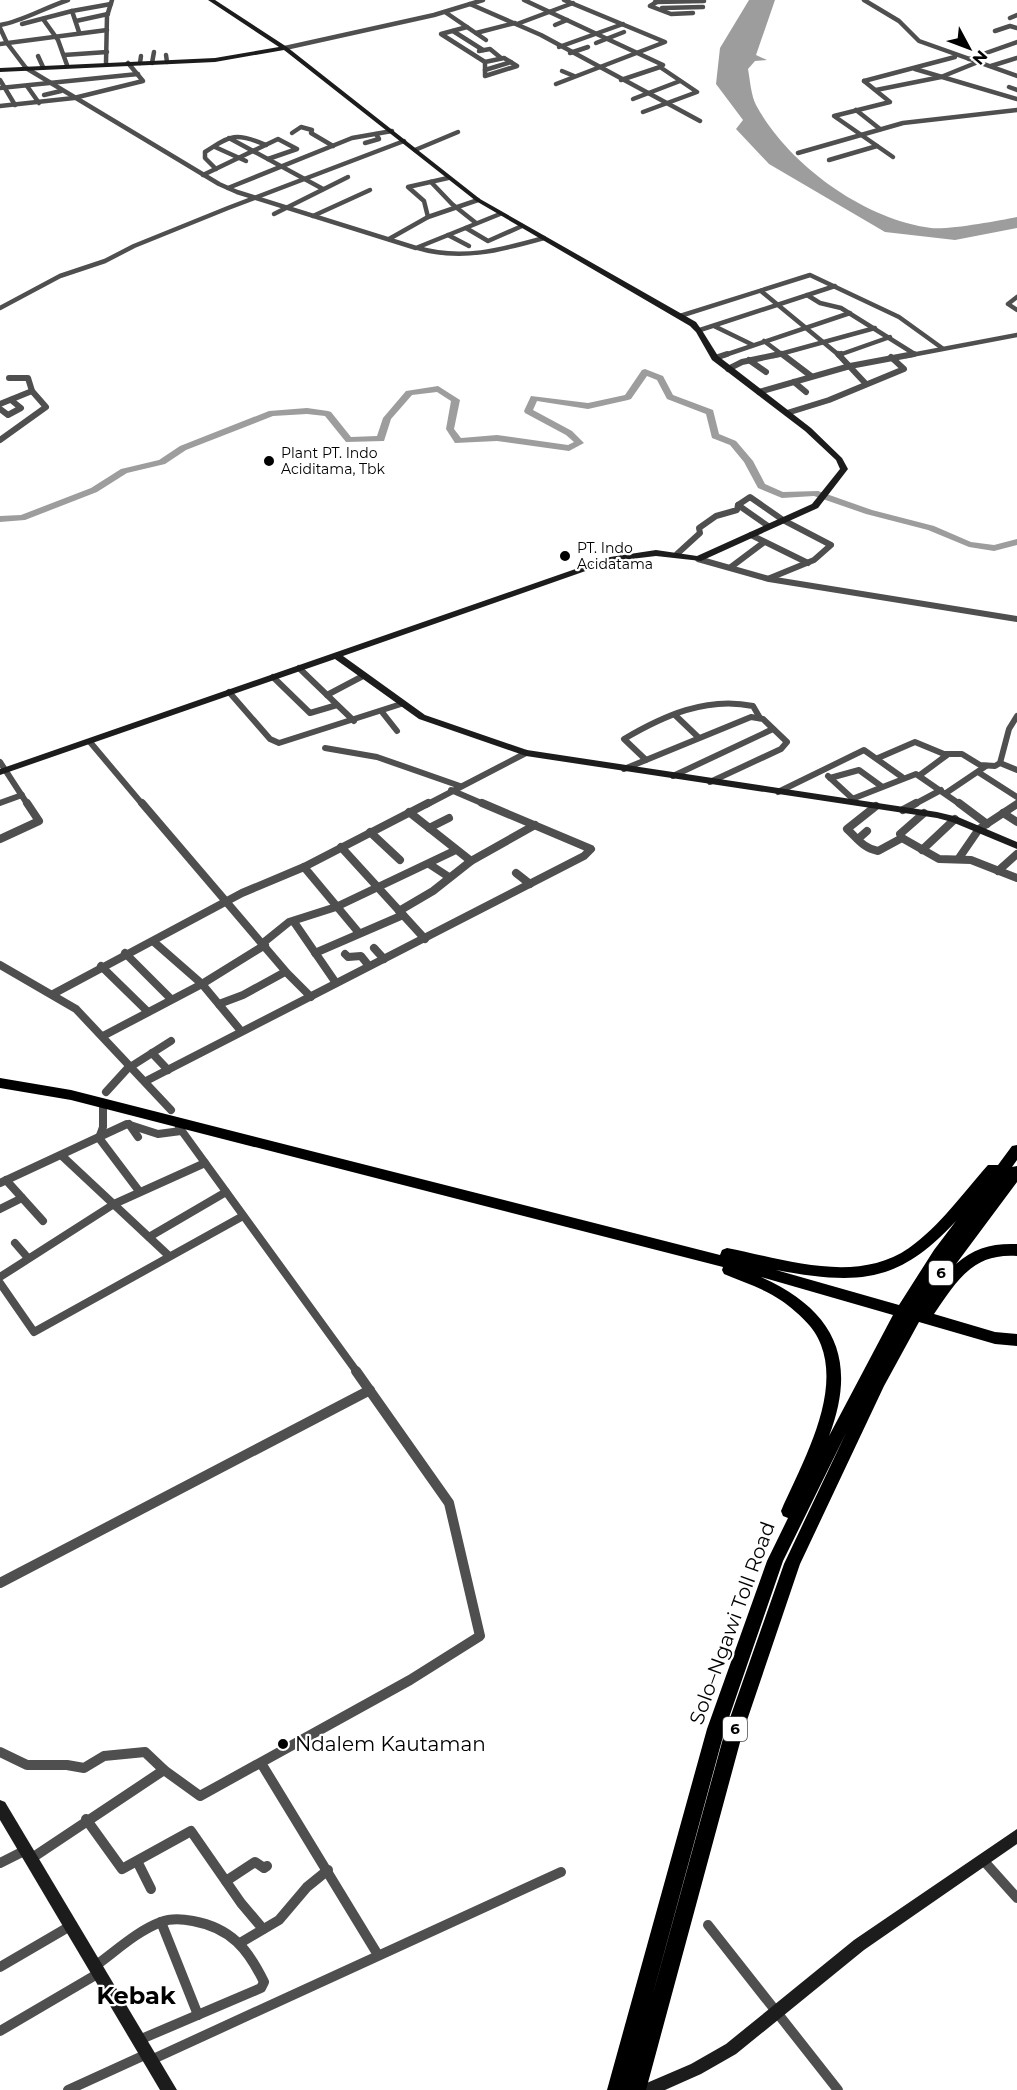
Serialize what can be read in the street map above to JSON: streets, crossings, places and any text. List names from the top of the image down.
{
  "streets": {
    "highway": ["6", "Solo–Ngawi Toll Road"]
  },
  "districts": ["Kebak"],
  "places": ["Plant PT. Indo Aciditama, Tbk", "PT. Indo Acidatama", "Ndalem Kautaman"],
  "north": "bottom right"
}
